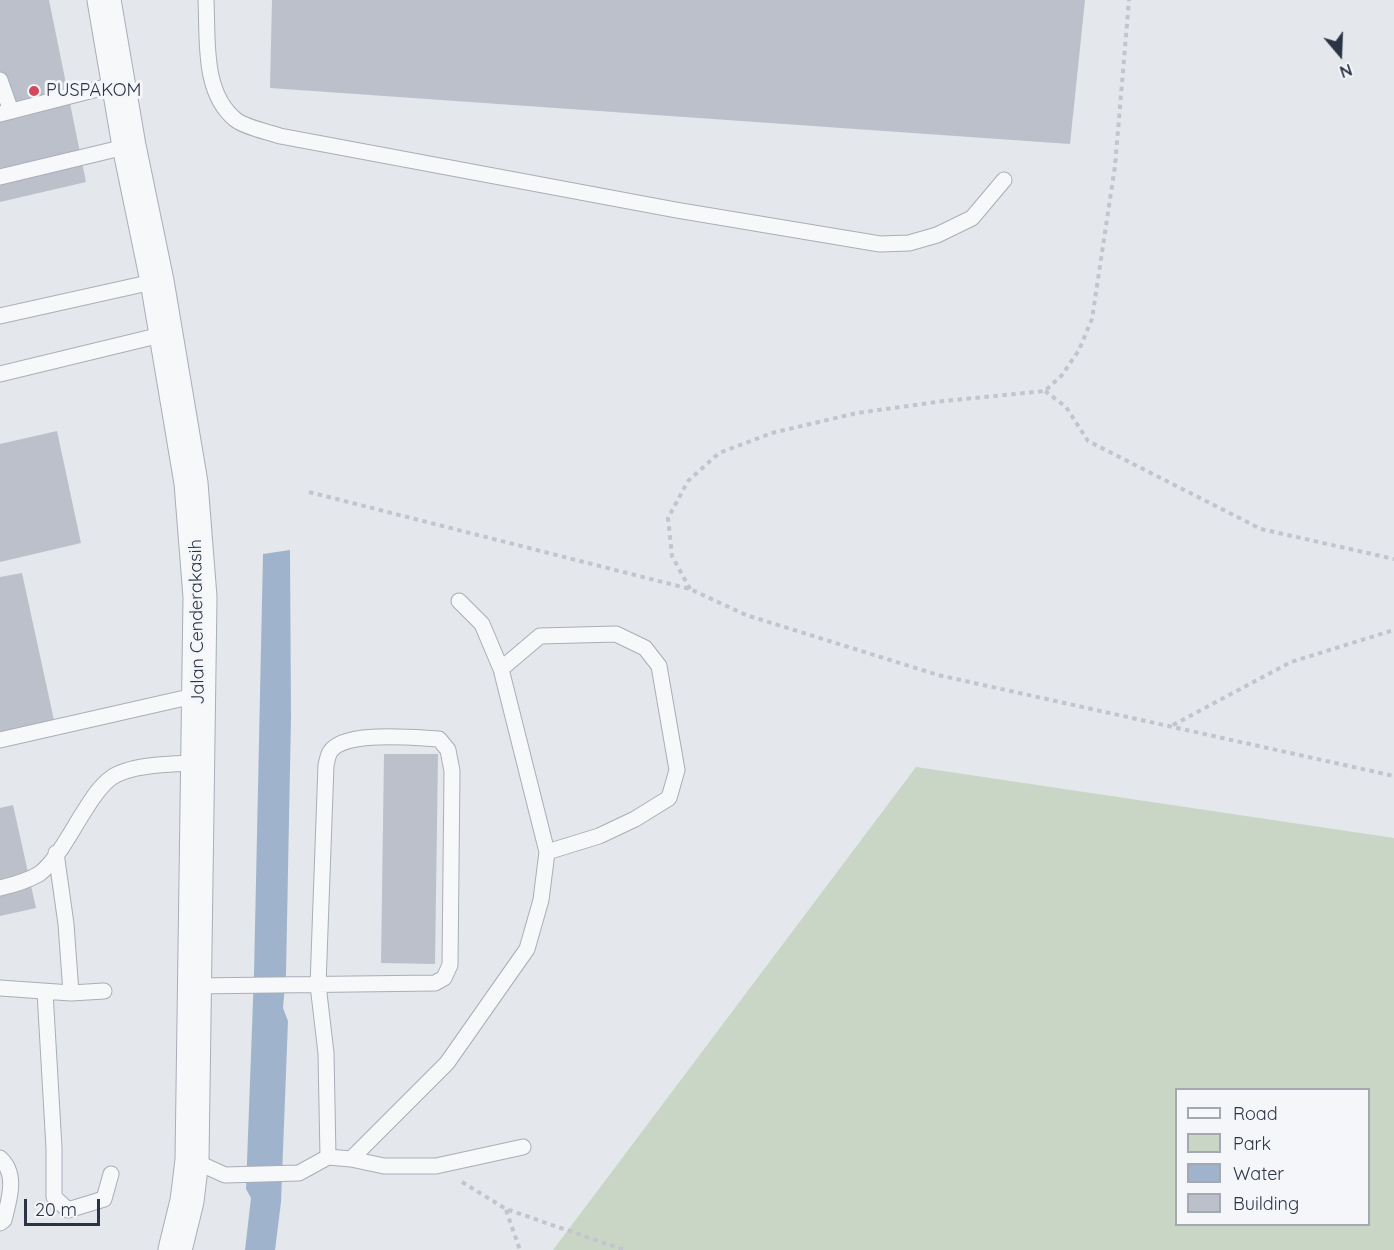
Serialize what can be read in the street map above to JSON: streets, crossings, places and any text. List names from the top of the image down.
{
  "streets": {
    "street": ["Jalan Cenderakasih"]
  },
  "places": ["PUSPAKOM"],
  "legend": [
    "Road",
    "Park",
    "Water",
    "Building"
  ],
  "scale_bar": "20 m",
  "north": "bottom"
}
